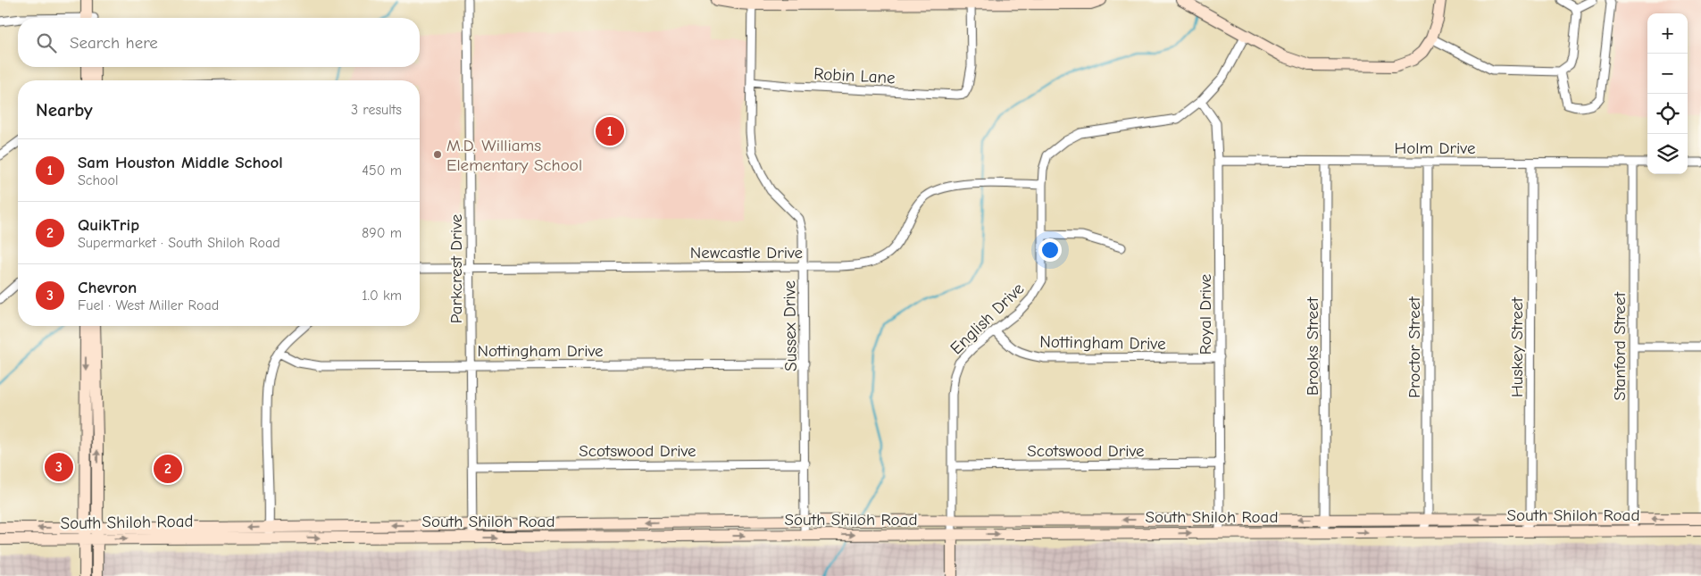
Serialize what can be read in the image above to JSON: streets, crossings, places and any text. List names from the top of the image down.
{
  "streets": {
    "main road": ["South Shiloh Road"],
    "street": [
      "Robin Lane",
      "Holm Drive",
      "Newcastle Drive",
      "Parkcrest Drive",
      "Royal Drive",
      "English Drive",
      "Sussex Drive",
      "Nottingham Drive",
      "Brooks Street",
      "Stanford Street",
      "Proctor Street",
      "Huskey Street",
      "Scotswood Drive"
    ]
  },
  "crossings": [
    ["Robin Lane", "Sussex Drive"],
    ["Holm Drive", "Royal Drive"],
    ["Holm Drive", "Brooks Street"],
    ["Holm Drive", "Stanford Street"],
    ["Holm Drive", "Proctor Street"],
    ["Holm Drive", "Huskey Street"],
    ["Newcastle Drive", "Parkcrest Drive"],
    ["Newcastle Drive", "English Drive"],
    ["Newcastle Drive", "Sussex Drive"],
    ["Parkcrest Drive", "Nottingham Drive"],
    ["Parkcrest Drive", "Scotswood Drive"],
    ["Parkcrest Drive", "South Shiloh Road"],
    ["Royal Drive", "English Drive"],
    ["Royal Drive", "Nottingham Drive"],
    ["Royal Drive", "Scotswood Drive"],
    ["Royal Drive", "South Shiloh Road"],
    ["English Drive", "Nottingham Drive"],
    ["English Drive", "Scotswood Drive"],
    ["English Drive", "South Shiloh Road"],
    ["Sussex Drive", "Nottingham Drive"],
    ["Sussex Drive", "Scotswood Drive"],
    ["Sussex Drive", "South Shiloh Road"],
    ["Brooks Street", "South Shiloh Road"],
    ["Stanford Street", "South Shiloh Road"],
    ["Proctor Street", "South Shiloh Road"],
    ["Huskey Street", "South Shiloh Road"]
  ],
  "places": ["M.D. Williams Elementary School"],
  "page": {
    "map_buttons": ["+", "−"],
    "search": "Search here",
    "heading": ["Nearby", "3 results"],
    "pins": ["1", "3", "2"],
    "list": [
      {
        "mark": "1",
        "name": "Sam Houston Middle School",
        "note": "School",
        "value": "450 m"
      },
      {
        "mark": "2",
        "name": "QuikTrip",
        "note": "Supermarket · South Shiloh Road",
        "value": "890 m"
      },
      {
        "mark": "3",
        "name": "Chevron",
        "note": "Fuel · West Miller Road",
        "value": "1.0 km"
      }
    ]
  }
}
